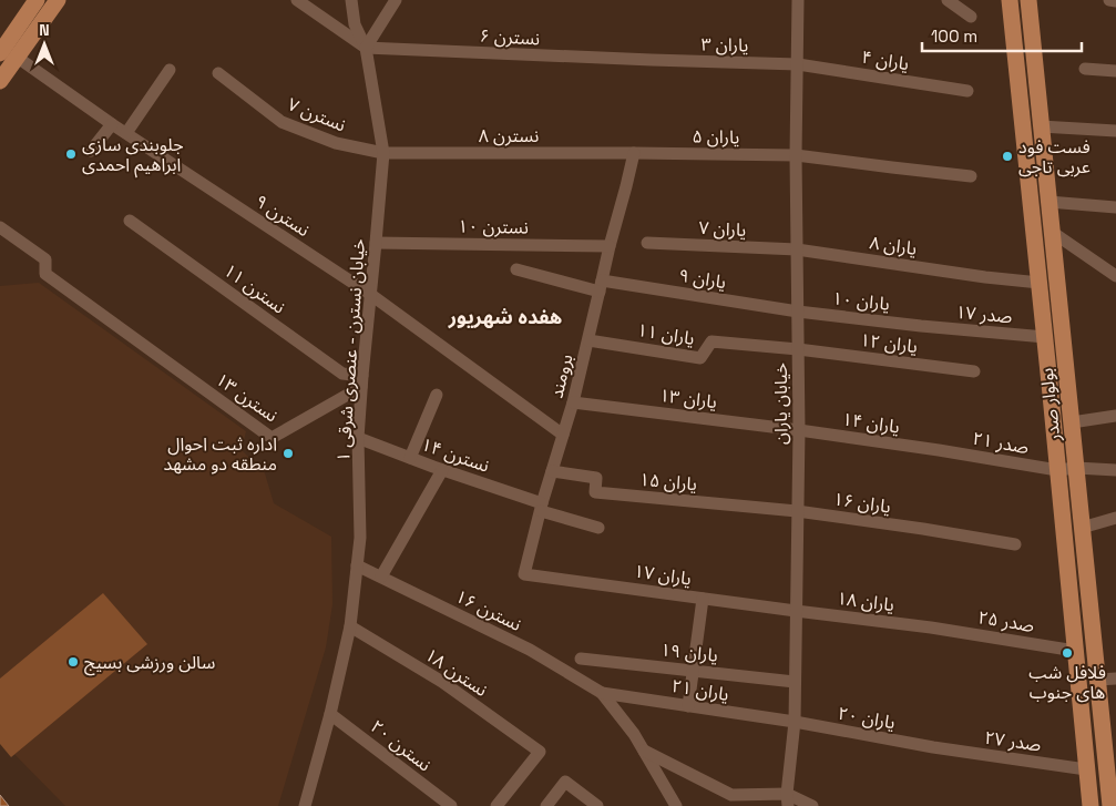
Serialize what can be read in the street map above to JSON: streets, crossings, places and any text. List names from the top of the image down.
{
  "streets": {
    "main road": ["بولوار صدر"],
    "street": [
      "نسترن ۶",
      "یاران ۳",
      "یاران ۴",
      "نسترن ۷",
      "نسترن ۸",
      "یاران ۵",
      "نسترن ۹",
      "نسترن ۱۰",
      "یاران ۷",
      "یاران ۸",
      "یاران ۹",
      "نسترن ۱۱",
      "یاران ۱۰",
      "صدر ۱۷",
      "یاران ۱۱",
      "یاران ۱۲",
      "خیابان نسترن - عنصری شرقی ۱",
      "برومند",
      "نسترن ۱۳",
      "یاران ۱۳",
      "خیابان یاران",
      "یاران ۱۴",
      "صدر ۲۱",
      "نسترن ۱۴",
      "یاران ۱۵",
      "یاران ۱۶",
      "یاران ۱۷",
      "یاران ۱۸",
      "نسترن ۱۶",
      "صدر ۲۵",
      "یاران ۱۹",
      "نسترن ۱۸",
      "یاران ۲۱",
      "یاران ۲۰",
      "صدر ۲۷",
      "نسترن ۲۰"
    ]
  },
  "crossings": [
    ["نسترن ۶", "یاران ۳"],
    ["نسترن ۶", "خیابان نسترن - عنصری شرقی ۱"],
    ["یاران ۳", "یاران ۴"],
    ["یاران ۳", "خیابان یاران"],
    ["یاران ۴", "خیابان یاران"],
    ["نسترن ۷", "نسترن ۸"],
    ["نسترن ۷", "خیابان نسترن - عنصری شرقی ۱"],
    ["نسترن ۸", "یاران ۵"],
    ["نسترن ۸", "خیابان نسترن - عنصری شرقی ۱"],
    ["نسترن ۸", "برومند"],
    ["یاران ۵", "برومند"],
    ["یاران ۵", "خیابان یاران"],
    ["نسترن ۹", "خیابان نسترن - عنصری شرقی ۱"],
    ["نسترن ۹", "برومند"],
    ["نسترن ۱۰", "خیابان نسترن - عنصری شرقی ۱"],
    ["نسترن ۱۰", "برومند"],
    ["یاران ۷", "یاران ۸"],
    ["یاران ۷", "خیابان یاران"],
    ["یاران ۸", "خیابان یاران"],
    ["یاران ۸", "بولوار صدر"],
    ["یاران ۹", "یاران ۱۰"],
    ["یاران ۹", "برومند"],
    ["یاران ۹", "خیابان یاران"],
    ["نسترن ۱۱", "خیابان نسترن - عنصری شرقی ۱"],
    ["نسترن ۱۱", "نسترن ۱۳"],
    ["یاران ۱۰", "صدر ۱۷"],
    ["یاران ۱۰", "خیابان یاران"],
    ["صدر ۱۷", "بولوار صدر"],
    ["یاران ۱۱", "یاران ۱۲"],
    ["یاران ۱۱", "برومند"],
    ["یاران ۱۱", "خیابان یاران"],
    ["یاران ۱۲", "خیابان یاران"],
    ["خیابان نسترن - عنصری شرقی ۱", "نسترن ۱۳"],
    ["خیابان نسترن - عنصری شرقی ۱", "نسترن ۱۴"],
    ["خیابان نسترن - عنصری شرقی ۱", "نسترن ۱۶"],
    ["خیابان نسترن - عنصری شرقی ۱", "نسترن ۱۸"],
    ["خیابان نسترن - عنصری شرقی ۱", "نسترن ۲۰"],
    ["برومند", "یاران ۱۳"],
    ["برومند", "نسترن ۱۴"],
    ["برومند", "یاران ۱۵"],
    ["برومند", "یاران ۱۷"],
    ["یاران ۱۳", "خیابان یاران"],
    ["یاران ۱۳", "یاران ۱۴"],
    ["خیابان یاران", "یاران ۱۴"],
    ["خیابان یاران", "یاران ۱۵"],
    ["خیابان یاران", "یاران ۱۶"],
    ["خیابان یاران", "یاران ۱۷"],
    ["خیابان یاران", "یاران ۱۸"],
    ["خیابان یاران", "یاران ۱۹"],
    ["خیابان یاران", "یاران ۲۱"],
    ["خیابان یاران", "یاران ۲۰"],
    ["بولوار صدر", "صدر ۲۱"],
    ["بولوار صدر", "صدر ۲۵"],
    ["بولوار صدر", "صدر ۲۷"],
    ["یاران ۱۴", "صدر ۲۱"],
    ["یاران ۱۵", "یاران ۱۶"],
    ["یاران ۱۷", "یاران ۱۸"],
    ["یاران ۱۸", "صدر ۲۵"],
    ["نسترن ۱۶", "یاران ۲۱"],
    ["یاران ۲۱", "یاران ۲۰"],
    ["یاران ۲۰", "صدر ۲۷"]
  ],
  "districts": ["هفده شهریور"],
  "places": [
    "جلوبندی سازی ابراهیم احمدی",
    "فست فود عربی تاجی",
    "اداره ثبت احوال منطقه دو مشهد",
    "فلافل شب های جنوب",
    "سالن ورزشی بسیج"
  ],
  "scale_bar": "100 m",
  "north": "top"
}
